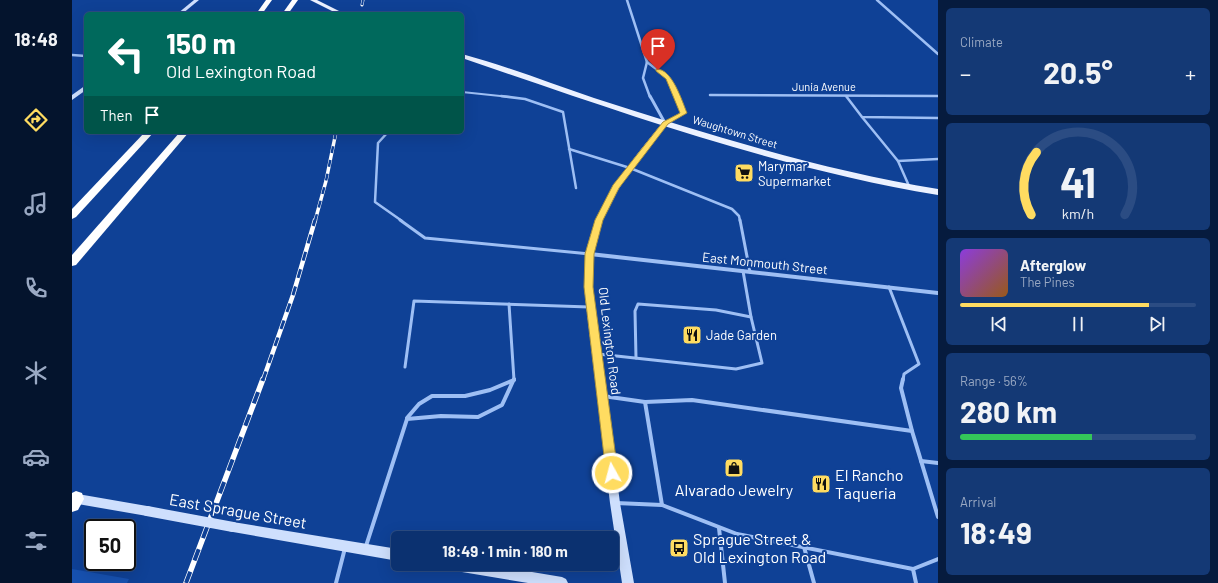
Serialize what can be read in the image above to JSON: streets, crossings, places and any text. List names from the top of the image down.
{
  "streets": {
    "main road": ["Waughtown Street", "Old Lexington Road", "East Sprague Street"],
    "street": ["Junia Avenue", "East Monmouth Street"]
  },
  "crossings": [
    ["Waughtown Street", "Old Lexington Road"],
    ["East Monmouth Street", "Old Lexington Road"]
  ],
  "places": {
    "supermarket": ["Marymar Supermarket"],
    "restaurant": ["Jade Garden", "El Rancho Taqueria"],
    "shop": ["Alvarado Jewelry"],
    "bus stop": ["Sprague Street & Old Lexington Road"]
  },
  "page": {
    "tabs": "18:48",
    "tile": [
      "Climate",
      ["Range · 56%", "280 km"],
      ["Arrival", "18:49"]
    ],
    "turn": ["150 m", "Old Lexington Road"],
    "heat": ["−", "20.5°", "+"],
    "then": "Then",
    "song": ["Afterglow", "The Pines"],
    "limit": "50",
    "trip": "18:49 · 1 min · 180 m",
    "gauge": ["41", "km/h"]
  }
}
